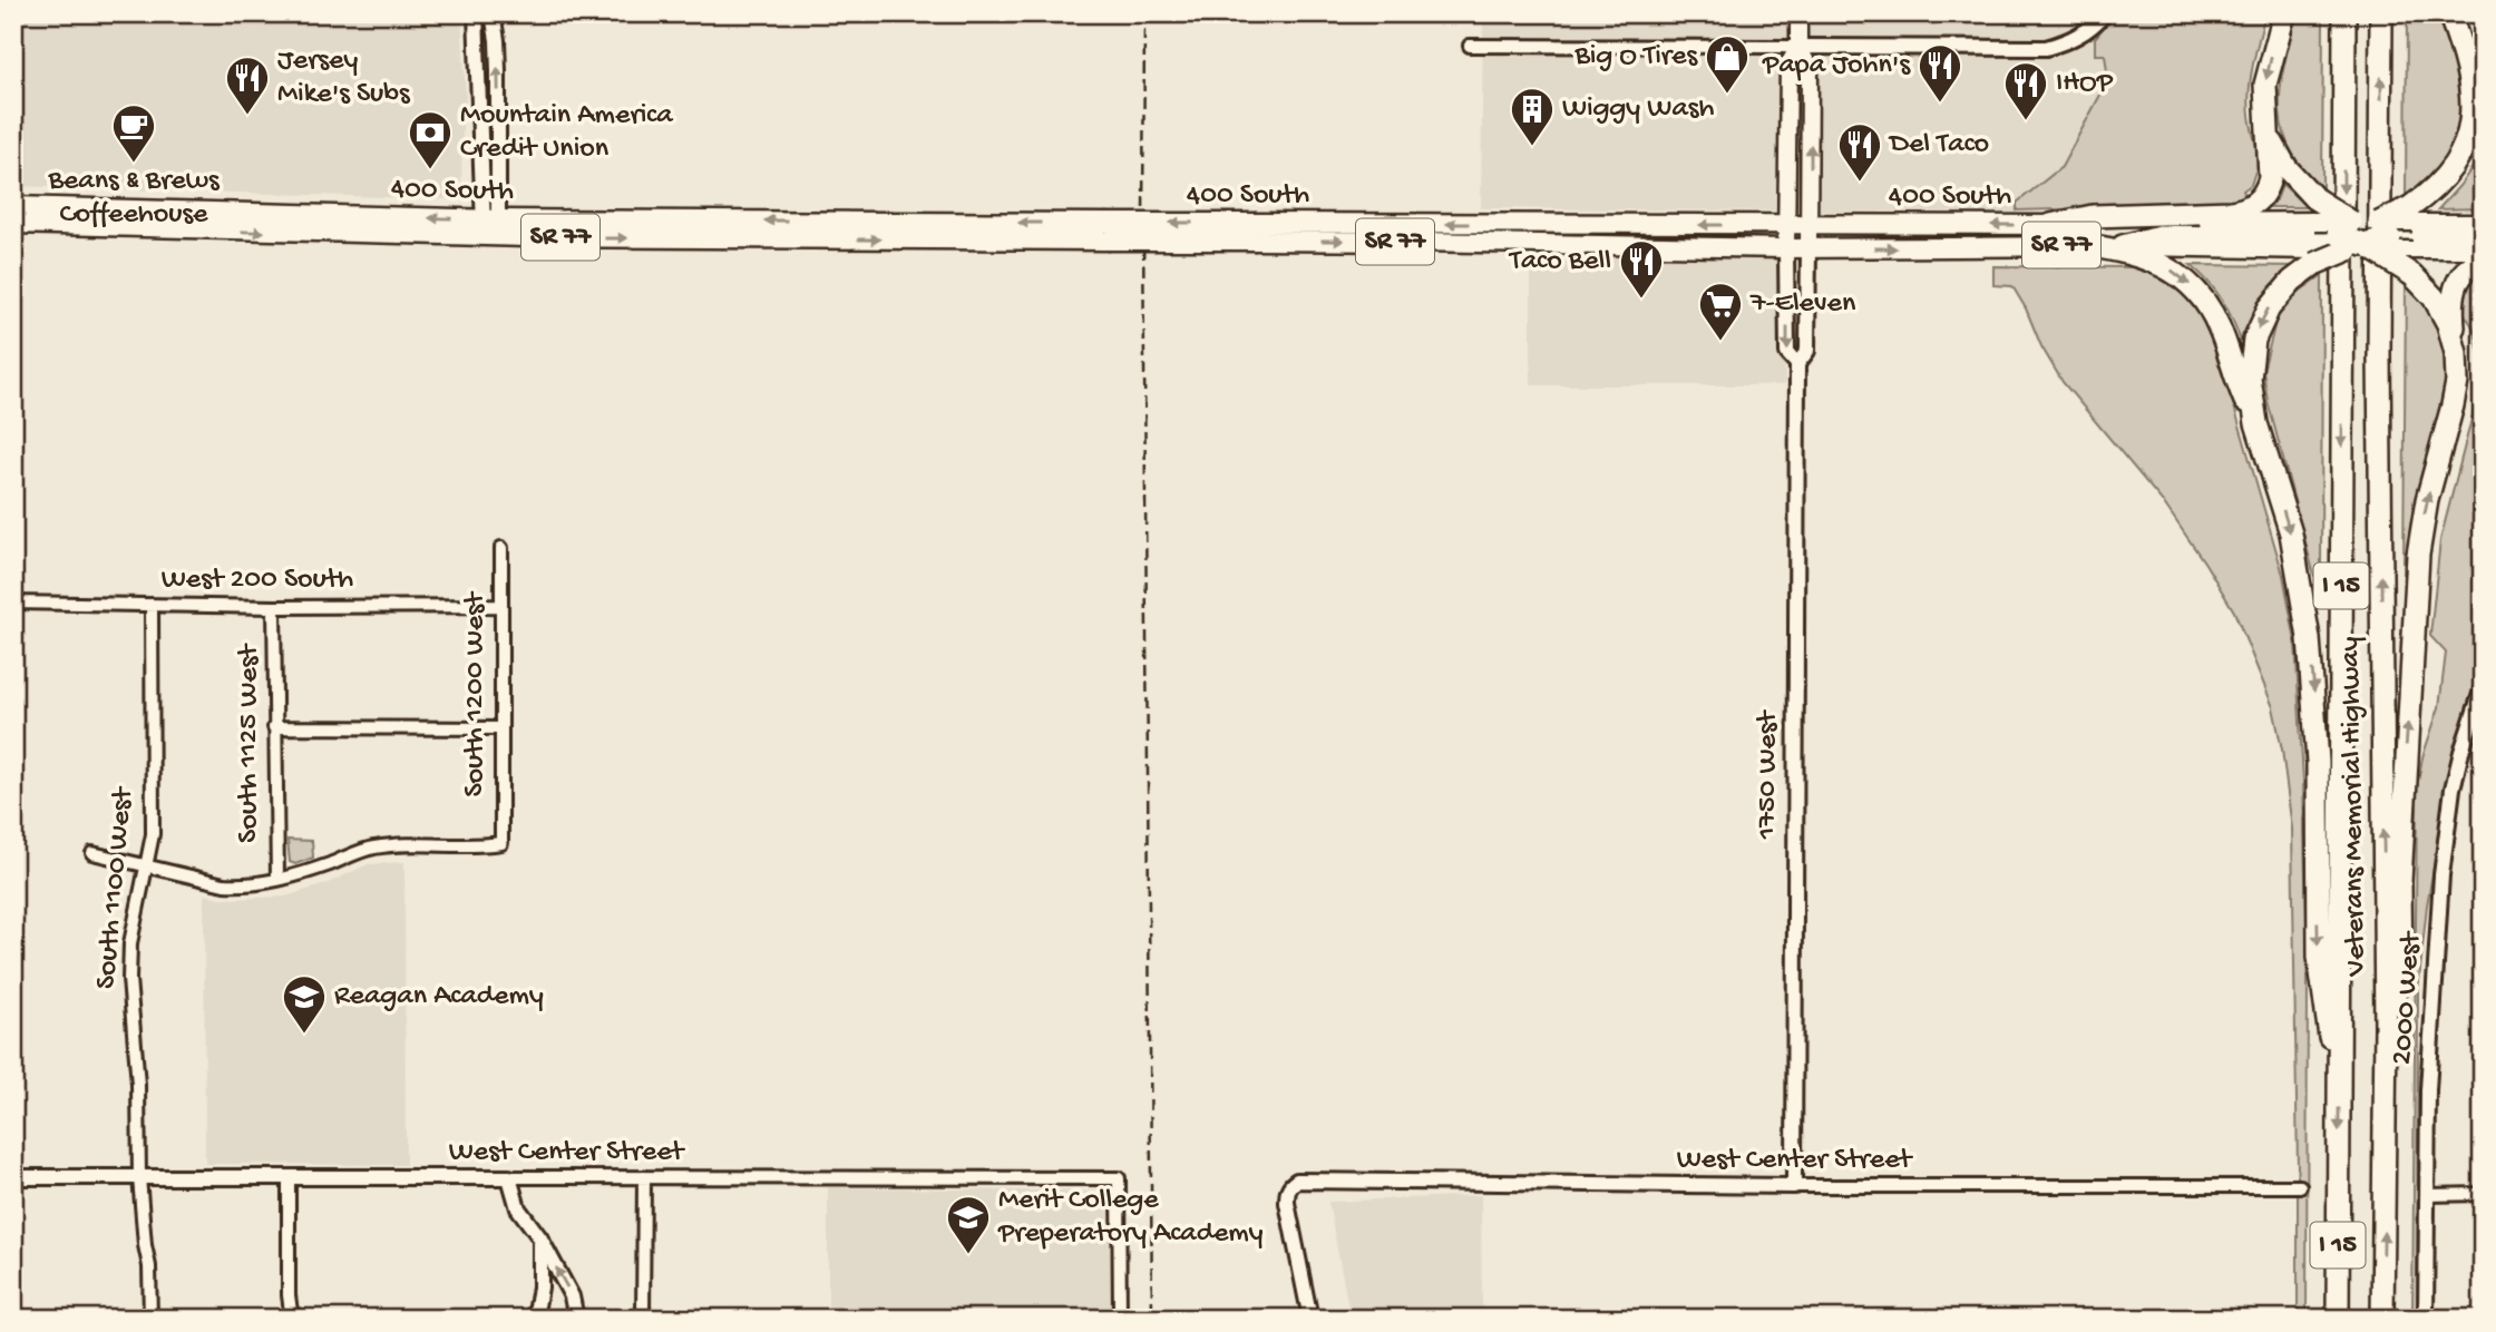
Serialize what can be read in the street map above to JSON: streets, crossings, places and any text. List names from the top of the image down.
{
  "streets": {
    "highway": ["I 15", "Veterans Memorial Highway"],
    "main road": ["400 South", "SR 77", "1750 West"],
    "street": [
      "West 200 South",
      "South 1200 West",
      "South 1125 West",
      "South 1100 West",
      "2000 West",
      "West Center Street"
    ]
  },
  "crossings": [
    ["400 South", "1750 West"],
    ["West 200 South", "South 1200 West"],
    ["West 200 South", "South 1125 West"],
    ["West 200 South", "South 1100 West"],
    ["South 1200 West", "South 1125 West"],
    ["1750 West", "West Center Street"],
    ["South 1100 West", "West Center Street"]
  ],
  "places": {
    "shop": ["Big O Tires"],
    "restaurant": [
      "Papa John's",
      "Jersey Mike's Subs",
      "IHOP",
      "Del Taco",
      "Taco Bell"
    ],
    "building": ["Wiggy Wash"],
    "cafe": ["Beans & Brews Coffeehouse"],
    "bank": ["Mountain America Credit Union"],
    "supermarket": ["7-Eleven"],
    "school or university": ["Reagan Academy", "Merit College Preperatory Academy"]
  }
}
